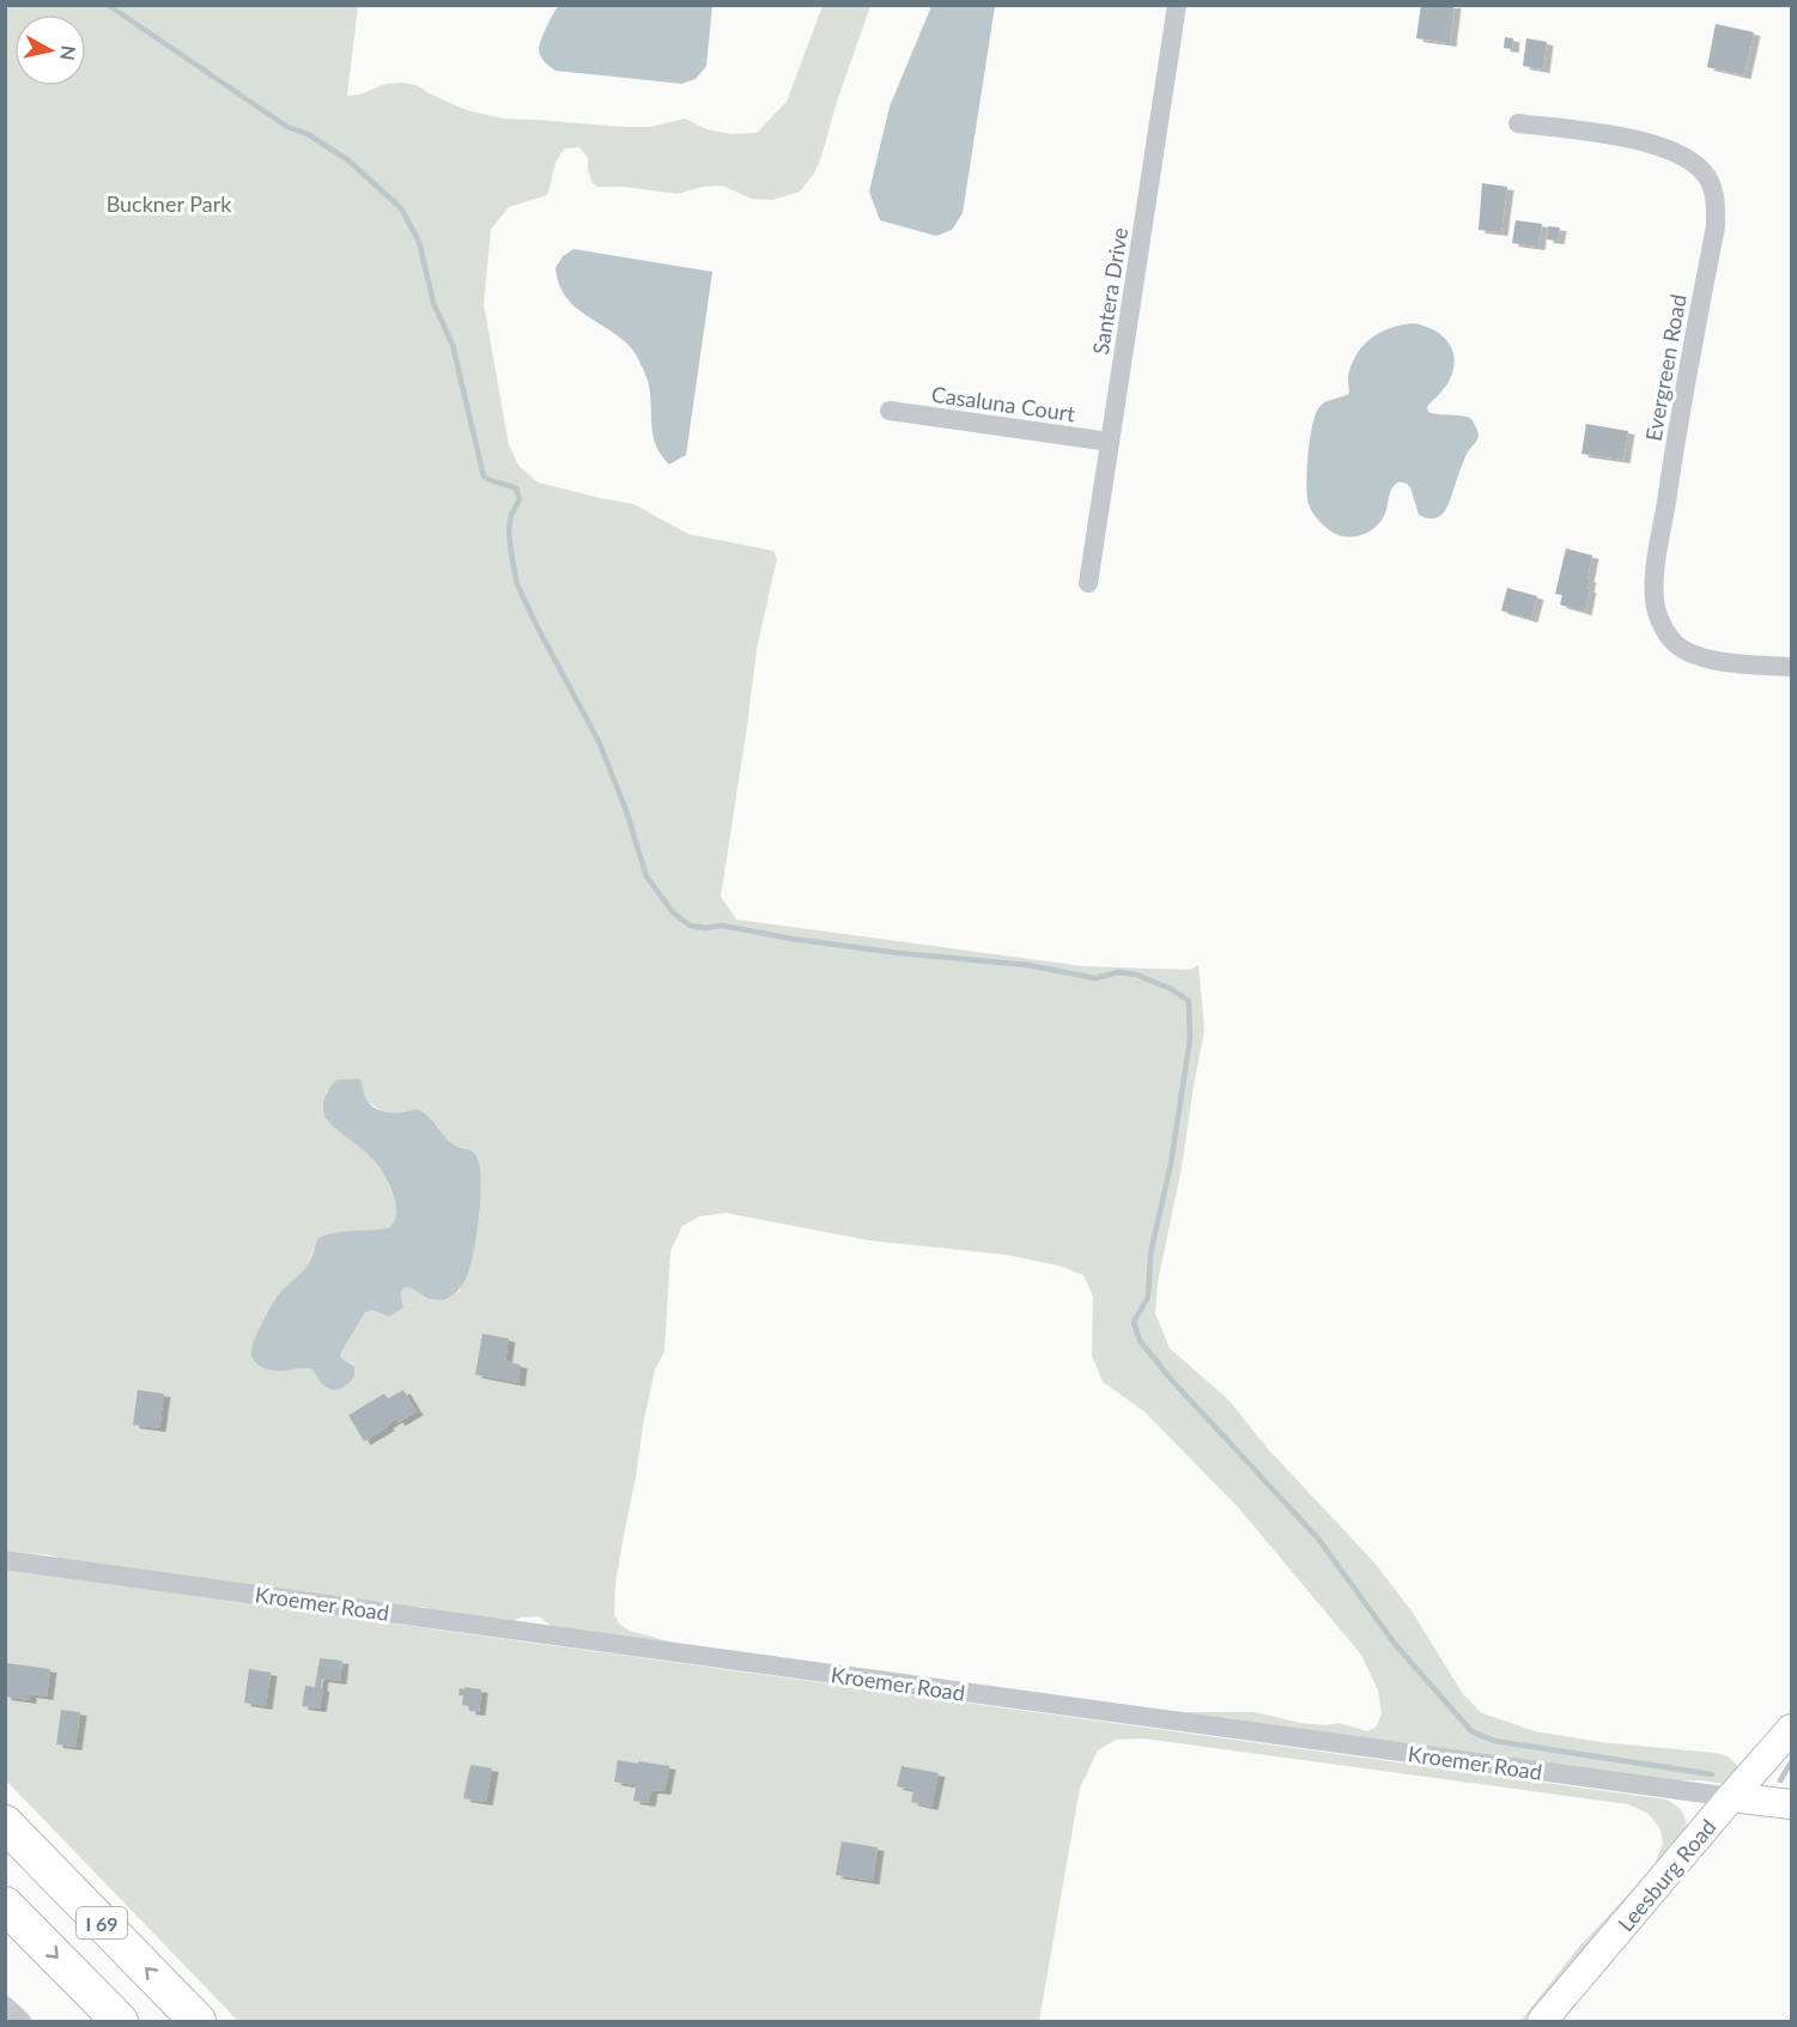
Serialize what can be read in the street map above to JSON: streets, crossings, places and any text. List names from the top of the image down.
{
  "streets": {
    "highway": ["I 69"],
    "main road": ["Kroemer Road", "Leesburg Road"],
    "street": ["Santera Drive", "Evergreen Road", "Casaluna Court"]
  },
  "crossings": [
    ["Santera Drive", "Casaluna Court"],
    ["Kroemer Road", "Leesburg Road"]
  ],
  "parks": ["Buckner Park"],
  "north": "right"
}
